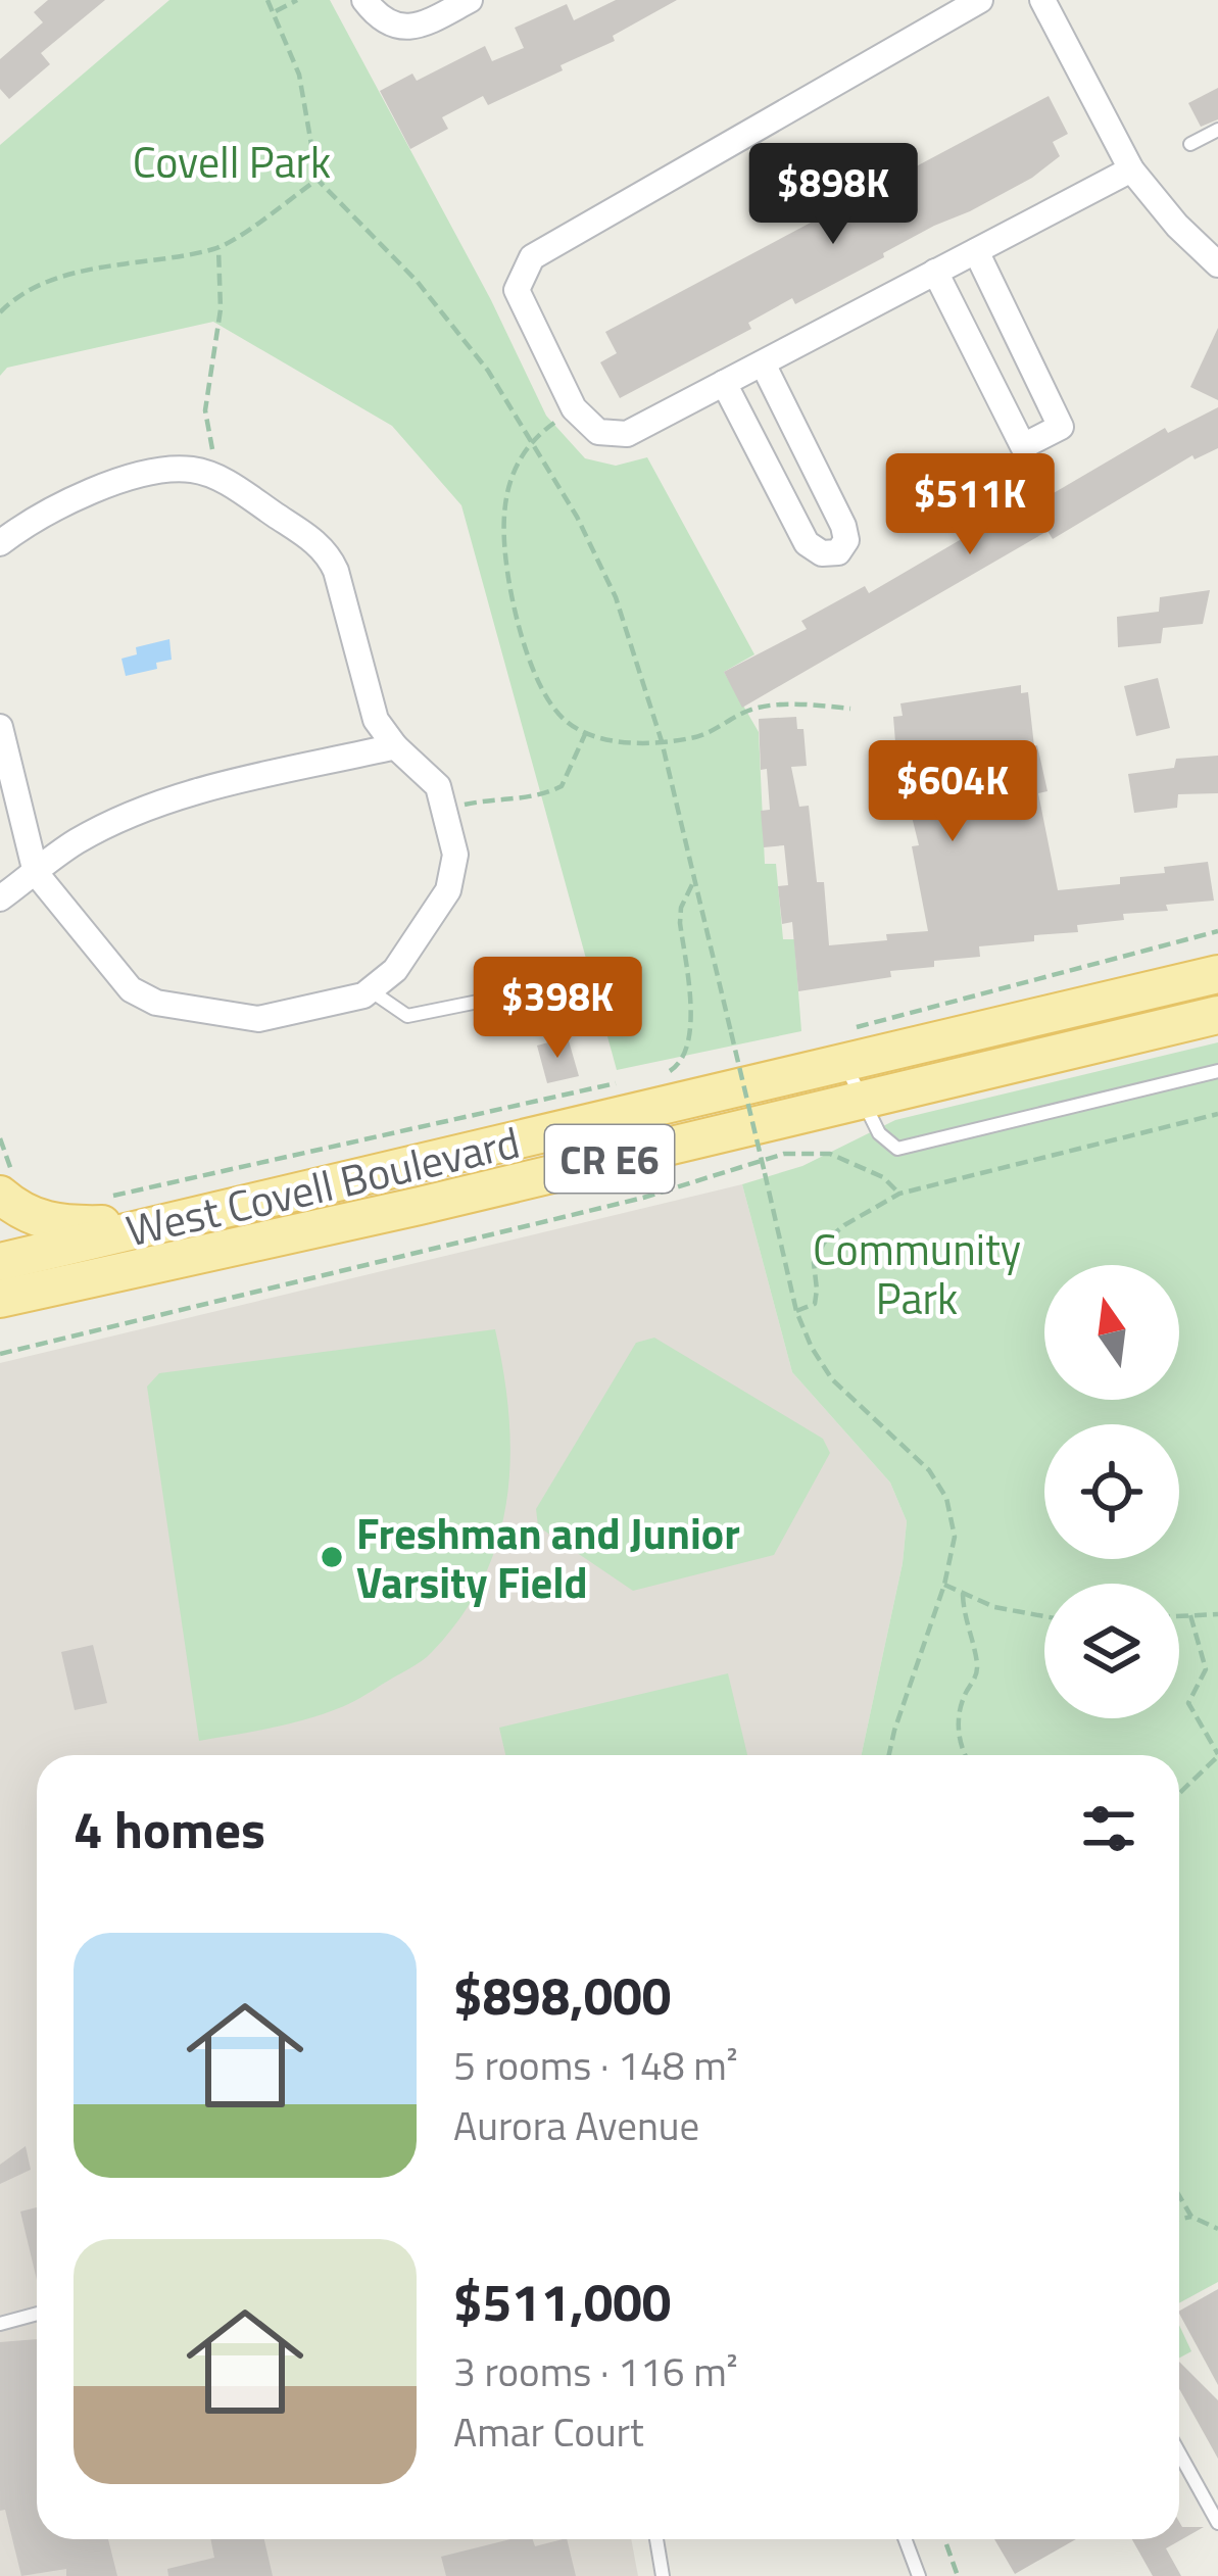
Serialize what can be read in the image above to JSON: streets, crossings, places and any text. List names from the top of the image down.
{
  "streets": {
    "main road": ["CR E6", "West Covell Boulevard"]
  },
  "parks": ["Covell Park", "Community Park"],
  "places": ["Freshman and Junior Varsity Field"],
  "north": "top",
  "page": {
    "price": [
      "$898K",
      "$511K",
      "$604K",
      "$398K"
    ],
    "heading": "4 homes",
    "list": [
      {
        "name": "$898,000",
        "note": "5 rooms · 148 m² · Aurora Avenue"
      },
      {
        "name": "$511,000",
        "note": "3 rooms · 116 m² · Amar Court"
      }
    ]
  }
}
